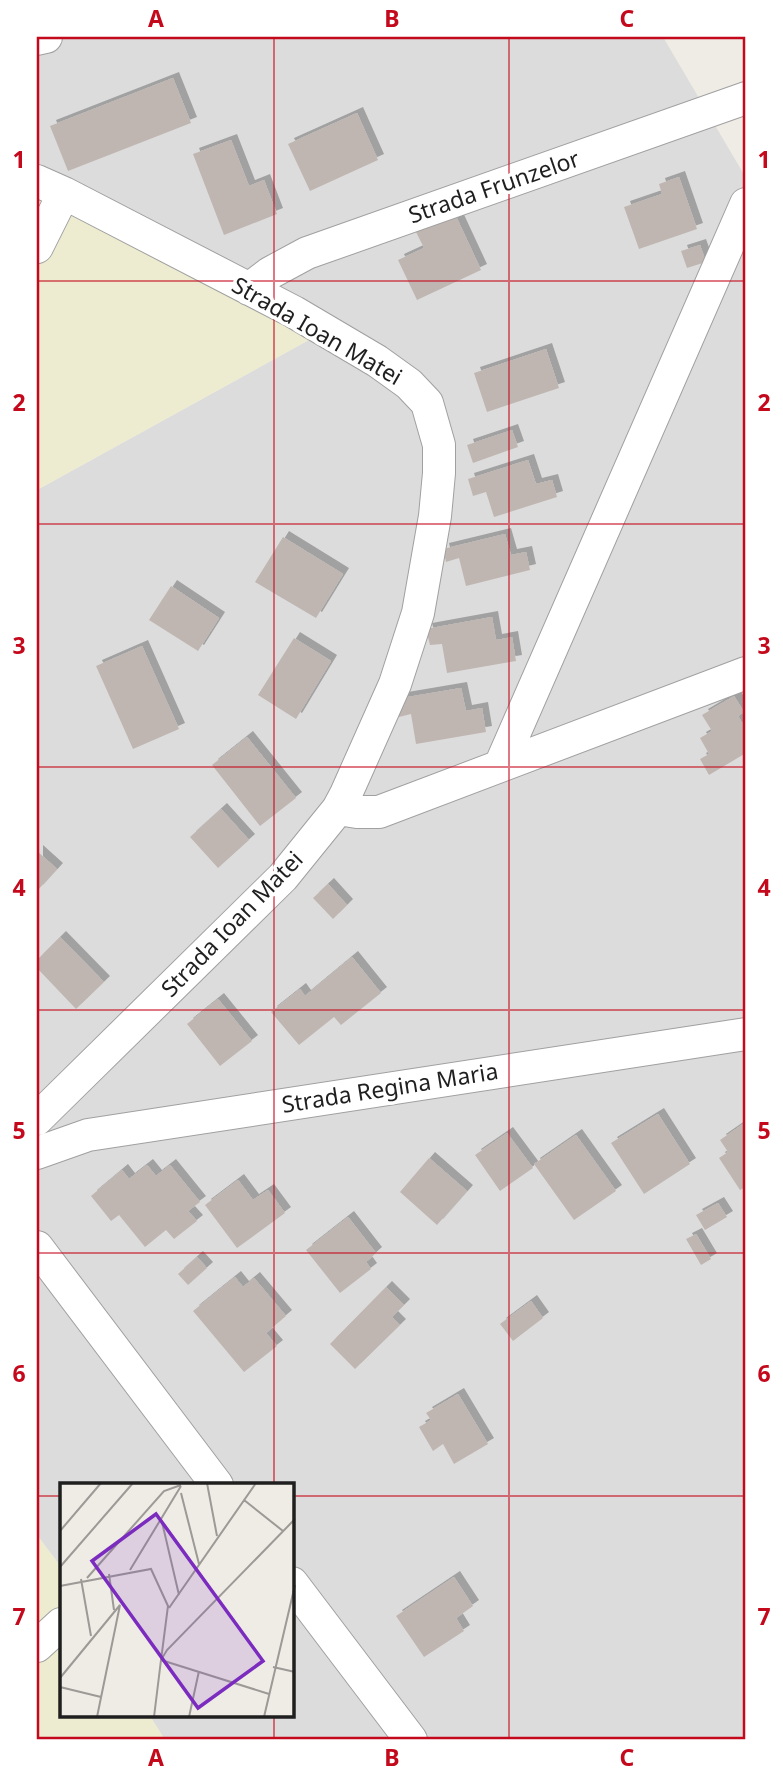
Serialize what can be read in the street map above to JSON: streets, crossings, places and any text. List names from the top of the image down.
{
  "streets": {
    "street": ["Strada Frunzelor", "Strada Ioan Matei", "Strada Regina Maria"]
  },
  "crossings": [
    ["Strada Frunzelor", "Strada Ioan Matei"]
  ],
  "grid": {
    "columns": ["A", "B", "C"],
    "rows": [
      "1",
      "2",
      "3",
      "4",
      "5",
      "6",
      "7"
    ]
  }
}
